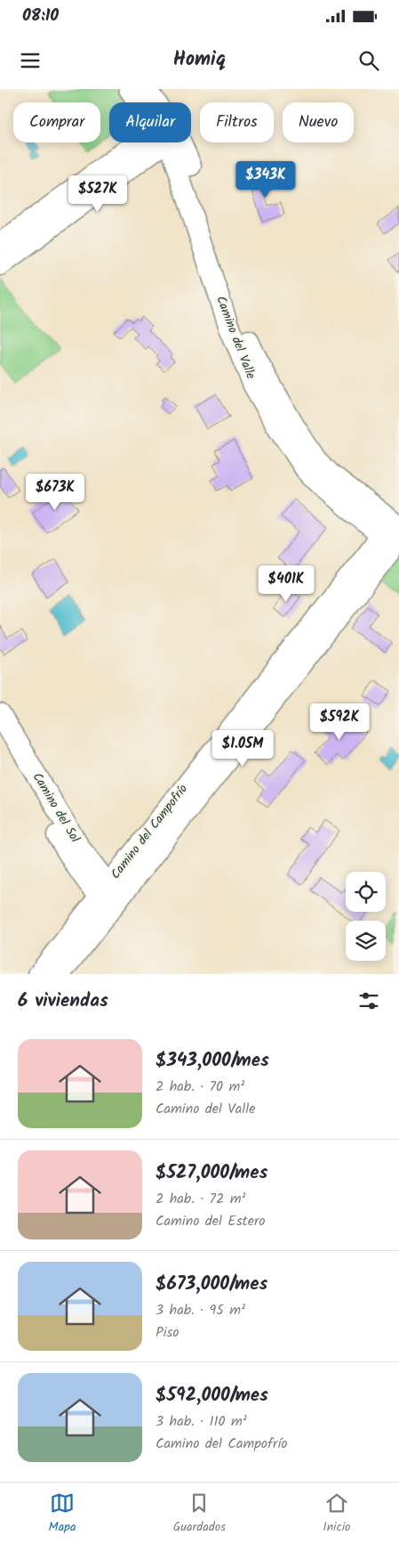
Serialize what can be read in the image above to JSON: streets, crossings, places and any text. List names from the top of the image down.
{
  "streets": {
    "street": ["Camino del Valle", "Camino del Sol", "Camino del Campofrío"]
  },
  "crossings": [
    ["Camino del Valle", "Camino del Campofrío"],
    ["Camino del Sol", "Camino del Campofrío"]
  ],
  "page": {
    "status": "08:10",
    "header": "Homiq",
    "chip": [
      "Comprar",
      "Alquilar",
      "Filtros",
      "Nuevo"
    ],
    "price": [
      "$343K",
      "$527K",
      "$673K",
      "$401K",
      "$592K",
      "$1.05M"
    ],
    "heading": "6 viviendas",
    "list": [
      {
        "name": "$343,000/mes",
        "note": "2 hab. · 70 m² · Camino del Valle"
      },
      {
        "name": "$527,000/mes",
        "note": "2 hab. · 72 m² · Camino del Estero"
      },
      {
        "name": "$673,000/mes",
        "note": "3 hab. · 95 m² · Piso"
      },
      {
        "name": "$592,000/mes",
        "note": "3 hab. · 110 m² · Camino del Campofrío"
      }
    ],
    "tabs": ["Mapa", "Guardados", "Inicio"]
  }
}
